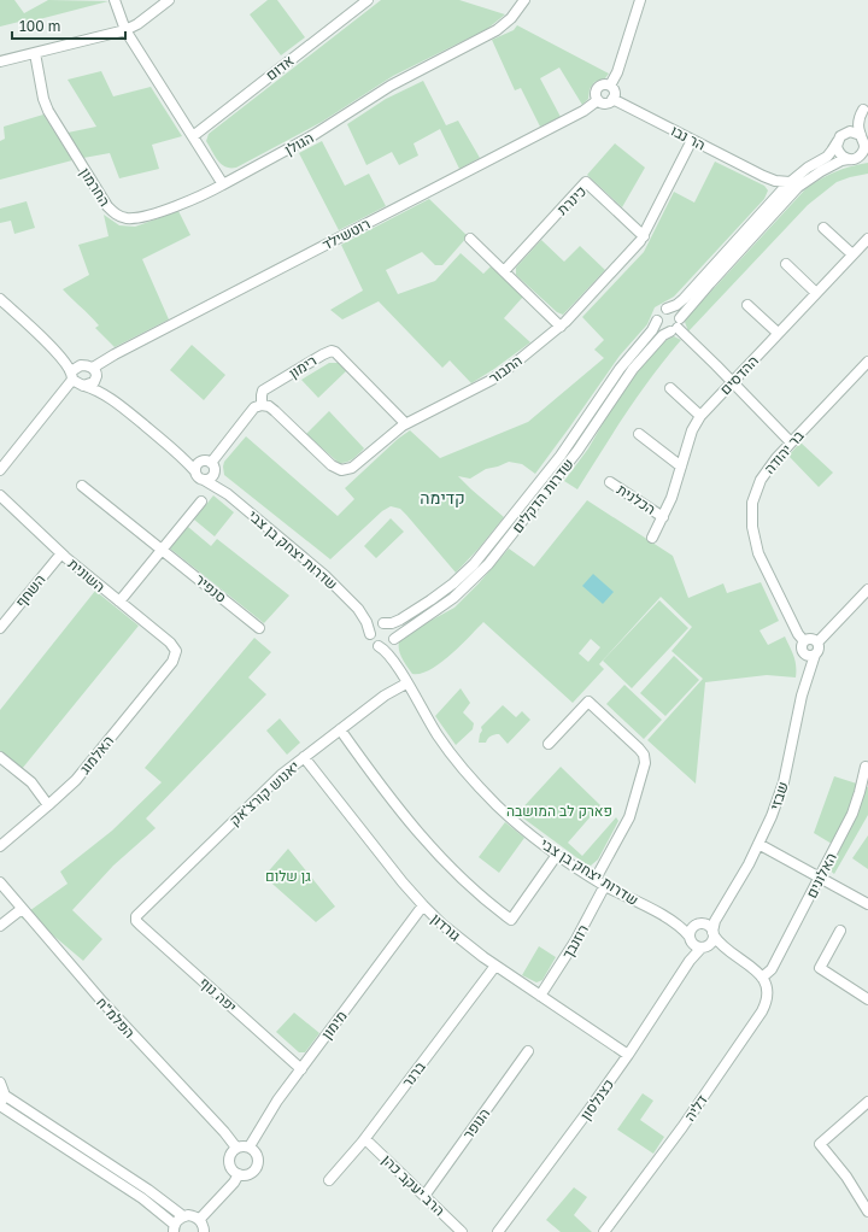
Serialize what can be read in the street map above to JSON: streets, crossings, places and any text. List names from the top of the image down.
{
  "streets": {
    "street": [
      "אדום",
      "הר נבו",
      "הגולן",
      "החרמון",
      "כינרת",
      "רוטשילד",
      "רימון",
      "התבור",
      "ההדסים",
      "בר יהודה",
      "שדרות הדקלים",
      "הכלנית",
      "שדרות יצחק בן צבי",
      "השונית",
      "סנפיר",
      "השחף",
      "האלמוג",
      "יאנוש קורצ'אק",
      "שבזי",
      "האלונים",
      "גורדון",
      "רוזנבך",
      "יפה נוף",
      "הפלמ\"ח",
      "מימון",
      "ברנר",
      "כצנלסון",
      "דליה",
      "הנופר",
      "הרב יעקב כהן"
    ]
  },
  "crossings": [
    ["הר נבו", "רוטשילד"],
    ["הר נבו", "התבור"],
    ["הר נבו", "שדרות הדקלים"],
    ["הגולן", "החרמון"],
    ["כינרת", "התבור"],
    ["רימון", "התבור"],
    ["רימון", "שדרות יצחק בן צבי"],
    ["ההדסים", "הכלנית"],
    ["בר יהודה", "שבזי"],
    ["שדרות הדקלים", "שדרות יצחק בן צבי"],
    ["שדרות יצחק בן צבי", "יאנוש קורצ'אק"],
    ["שדרות יצחק בן צבי", "שבזי"],
    ["שדרות יצחק בן צבי", "רוזנבך"],
    ["שדרות יצחק בן צבי", "כצנלסון"],
    ["השונית", "השחף"],
    ["השונית", "האלמוג"],
    ["יאנוש קורצ'אק", "גורדון"],
    ["יאנוש קורצ'אק", "יפה נוף"],
    ["שבזי", "כצנלסון"],
    ["האלונים", "דליה"],
    ["גורדון", "רוזנבך"],
    ["גורדון", "מימון"],
    ["גורדון", "ברנר"],
    ["גורדון", "כצנלסון"],
    ["יפה נוף", "מימון"],
    ["הפלמ\"ח", "מימון"],
    ["ברנר", "הרב יעקב כהן"],
    ["הנופר", "הרב יעקב כהן"]
  ],
  "districts": ["קדימה"],
  "parks": ["פארק לב המושבה", "גן שלום"],
  "scale_bar": "100 m"
}
